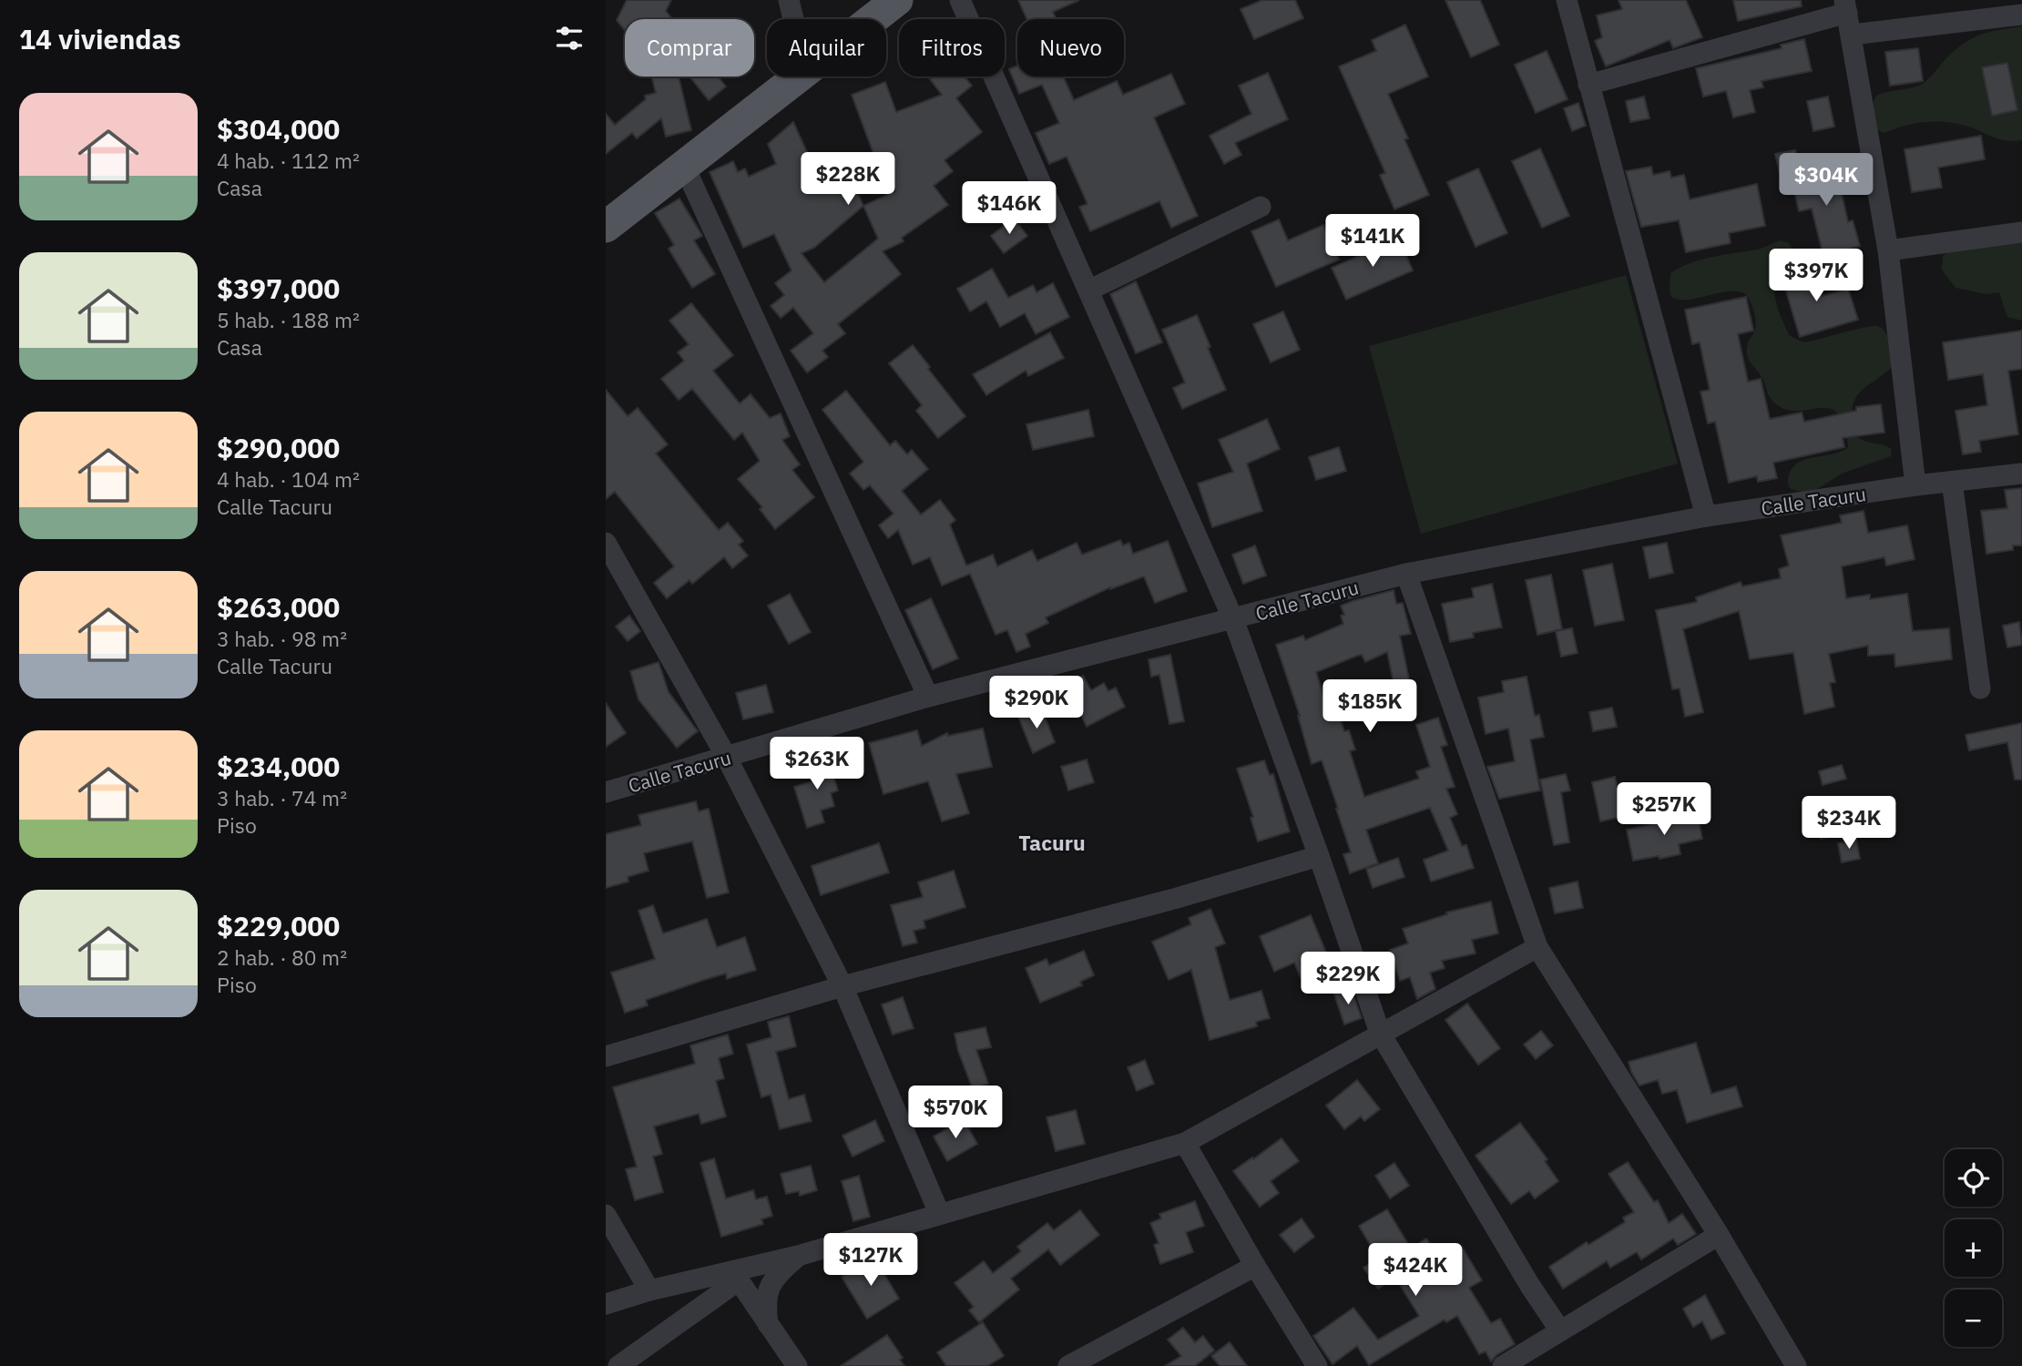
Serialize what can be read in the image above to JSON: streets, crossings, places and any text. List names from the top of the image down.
{
  "streets": {
    "street": ["Calle Tacuru"]
  },
  "districts": ["Tacuru"],
  "page": {
    "heading": "14 viviendas",
    "chip": [
      "Comprar",
      "Alquilar",
      "Filtros",
      "Nuevo"
    ],
    "list": [
      {
        "name": "$304,000",
        "note": "4 hab. · 112 m² · Casa"
      },
      {
        "name": "$397,000",
        "note": "5 hab. · 188 m² · Casa"
      },
      {
        "name": "$290,000",
        "note": "4 hab. · 104 m² · Calle Tacuru"
      },
      {
        "name": "$263,000",
        "note": "3 hab. · 98 m² · Calle Tacuru"
      },
      {
        "name": "$234,000",
        "note": "3 hab. · 74 m² · Piso"
      },
      {
        "name": "$229,000",
        "note": "2 hab. · 80 m² · Piso"
      }
    ],
    "price": [
      "$228K",
      "$304K",
      "$146K",
      "$141K",
      "$397K",
      "$290K",
      "$185K",
      "$263K",
      "$257K",
      "$234K",
      "$229K",
      "$570K",
      "$127K",
      "$424K"
    ],
    "map_buttons": ["+", "−"]
  }
}
